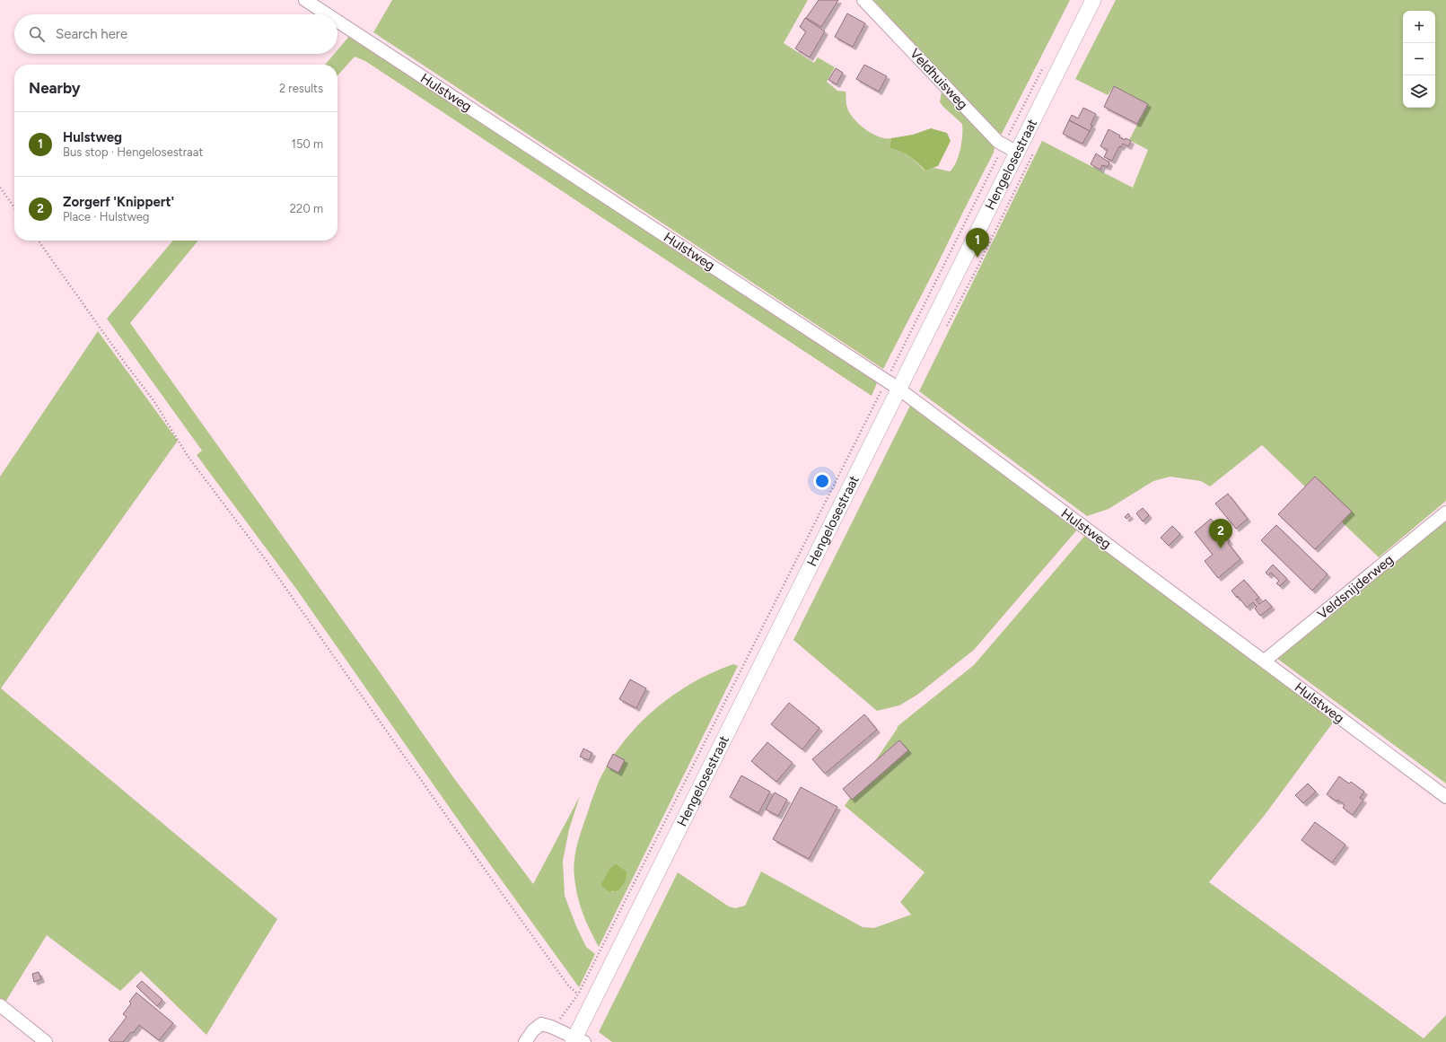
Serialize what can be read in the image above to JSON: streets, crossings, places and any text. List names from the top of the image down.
{
  "streets": {
    "main road": ["Hengelosestraat"],
    "street": ["Veldhuisweg", "Hulstweg", "Veldsnijderweg"]
  },
  "crossings": [
    ["Veldhuisweg", "Hengelosestraat"],
    ["Hulstweg", "Hengelosestraat"],
    ["Hulstweg", "Veldsnijderweg"]
  ],
  "page": {
    "map_buttons": ["+", "−"],
    "search": "Search here",
    "heading": ["Nearby", "2 results"],
    "list": [
      {
        "mark": "1",
        "name": "Hulstweg",
        "note": "Bus stop · Hengelosestraat",
        "value": "150 m"
      },
      {
        "mark": "2",
        "name": "Zorgerf 'Knippert'",
        "note": "Place · Hulstweg",
        "value": "220 m"
      }
    ],
    "pins": ["1", "2"]
  }
}
